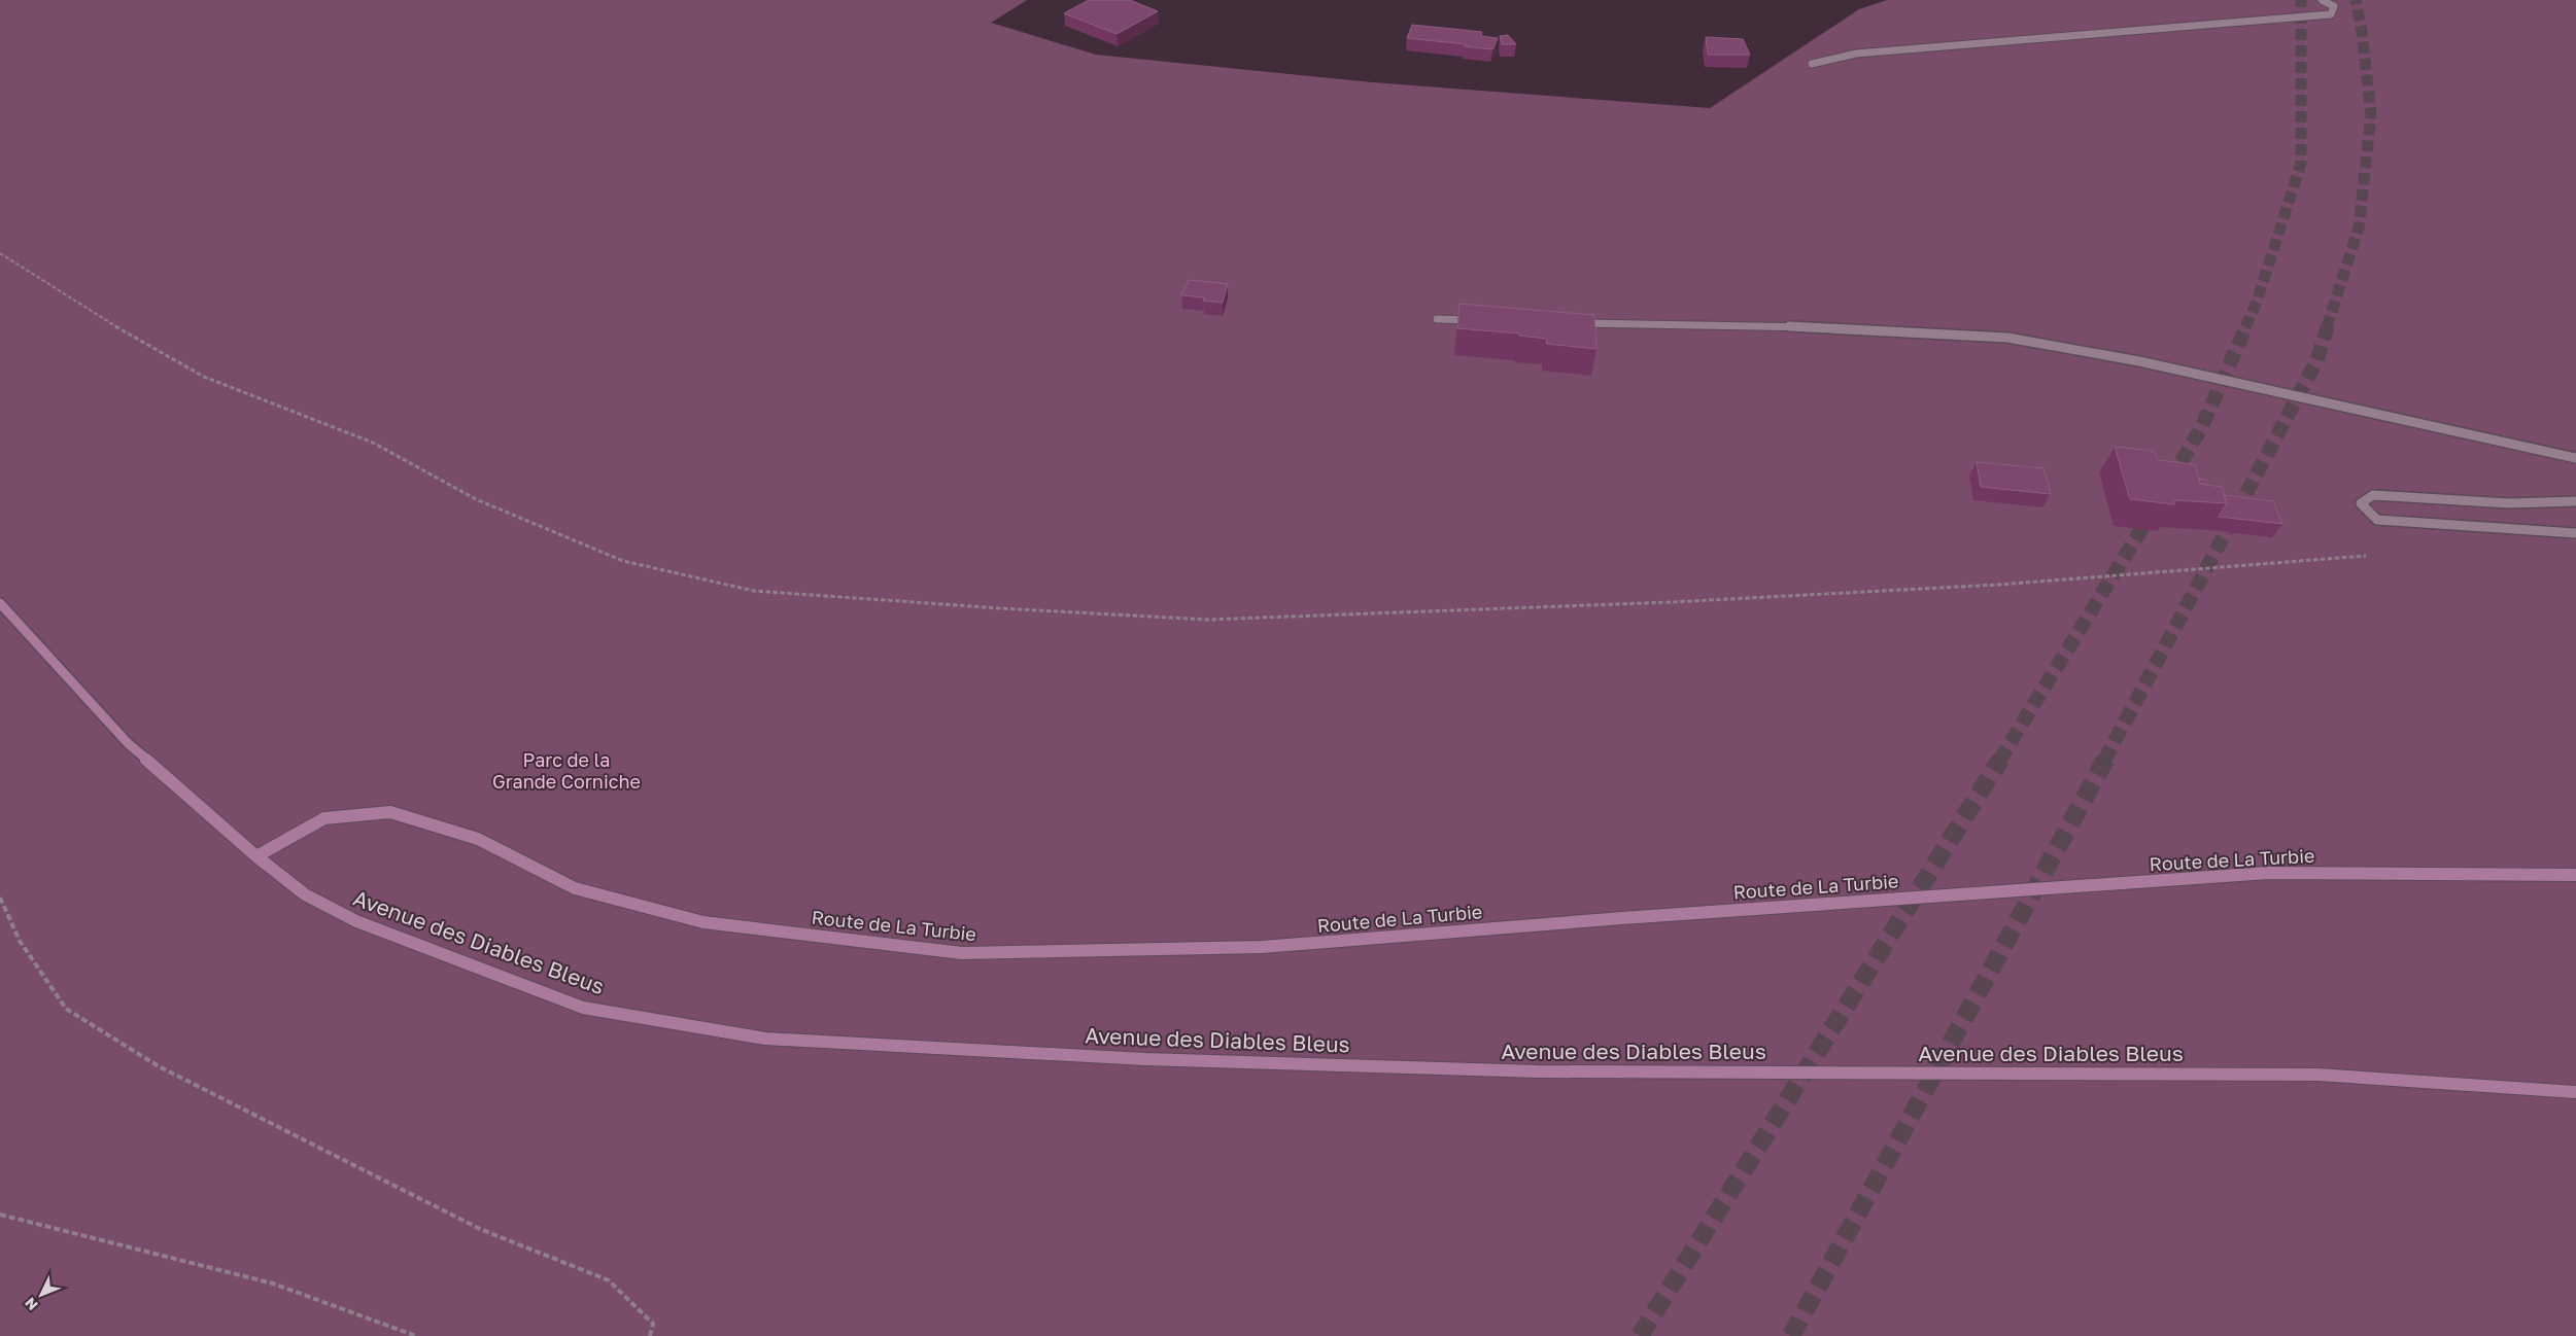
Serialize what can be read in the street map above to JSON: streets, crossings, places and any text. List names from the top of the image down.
{
  "streets": {
    "main road": ["Route de La Turbie", "Avenue des Diables Bleus"]
  },
  "crossings": [
    ["Route de La Turbie", "Avenue des Diables Bleus"]
  ],
  "parks": ["Parc de la Grande Corniche"],
  "north": "bottom left"
}
